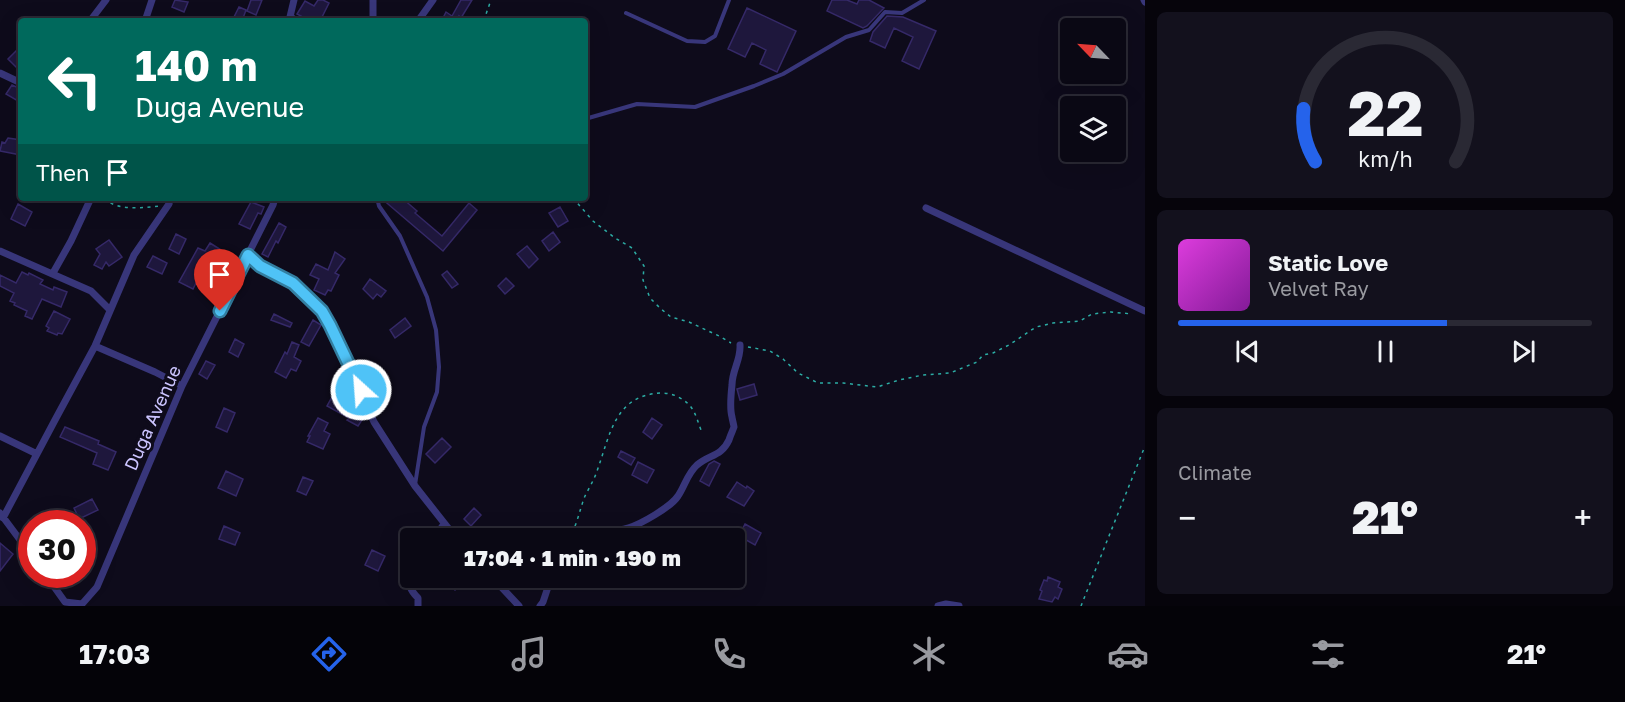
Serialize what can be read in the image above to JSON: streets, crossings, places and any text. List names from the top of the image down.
{
  "streets": {
    "street": ["Duga Avenue"]
  },
  "north": "top left",
  "page": {
    "turn": ["140 m", "Duga Avenue"],
    "then": "Then",
    "song": ["Static Love", "Velvet Ray"],
    "tile": "Climate",
    "heat": ["−", "21°", "+"],
    "limit": "30",
    "trip": "17:04 · 1 min · 190 m",
    "tabs": ["17:03", "21°"],
    "gauge": ["22", "km/h"]
  }
}
